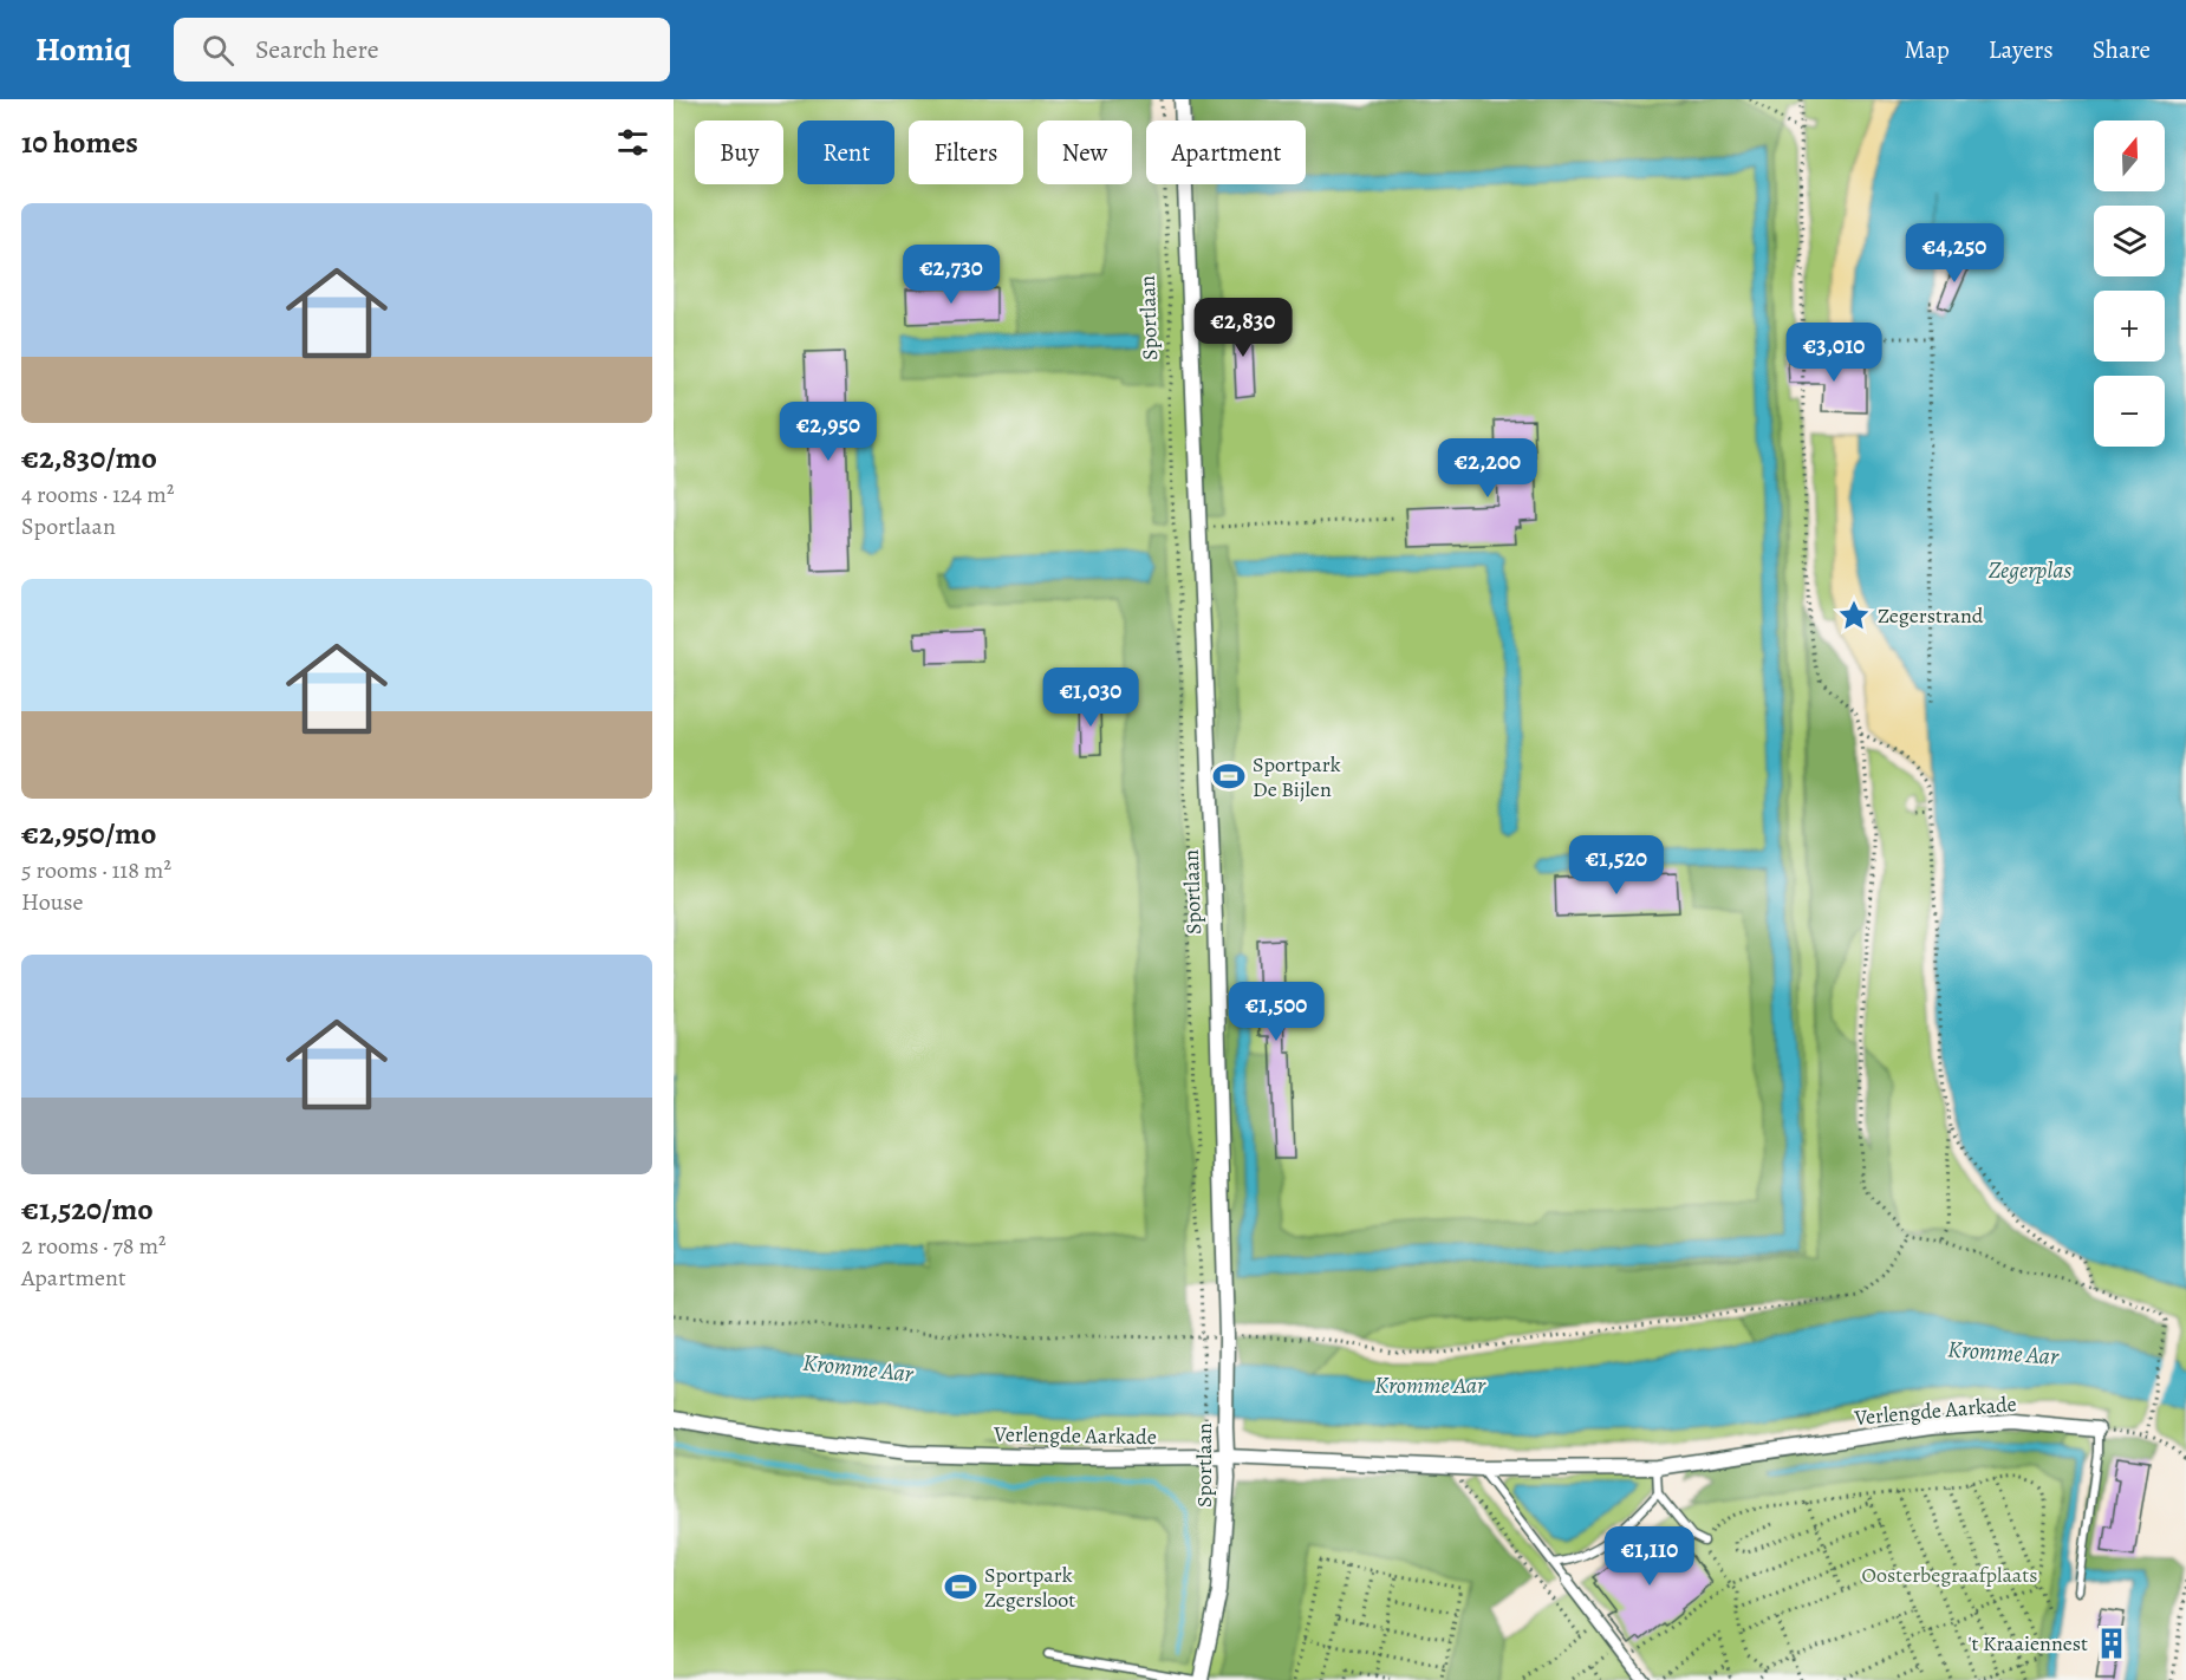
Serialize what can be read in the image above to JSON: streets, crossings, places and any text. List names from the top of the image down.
{
  "streets": {
    "street": ["Sportlaan", "Verlengde Aarkade"]
  },
  "crossings": [
    ["Sportlaan", "Verlengde Aarkade"]
  ],
  "water": ["Zegerplas", "Kromme Aar"],
  "parks": ["Oosterbegraafplaats"],
  "places": {
    "place": ["Zegerstrand"],
    "sports": ["Sportpark De Bijlen", "Sportpark Zegersloot"],
    "building": ["'t Kraaiennest"]
  },
  "north": "top",
  "page": {
    "header": "Homiq",
    "search": "Search here",
    "nav": ["Map", "Layers", "Share"],
    "heading": "10 homes",
    "map_buttons": ["+", "−"],
    "chip": [
      "Buy",
      "Rent",
      "Filters",
      "New",
      "Apartment"
    ],
    "list": [
      {
        "name": "€2,830/mo",
        "note": "4 rooms · 124 m² · Sportlaan"
      },
      {
        "name": "€2,950/mo",
        "note": "5 rooms · 118 m² · House"
      },
      {
        "name": "€1,520/mo",
        "note": "2 rooms · 78 m² · Apartment"
      }
    ],
    "price": [
      "€4,250",
      "€2,730",
      "€2,830",
      "€3,010",
      "€2,950",
      "€2,200",
      "€1,030",
      "€1,520",
      "€1,500",
      "€1,110"
    ]
  }
}
